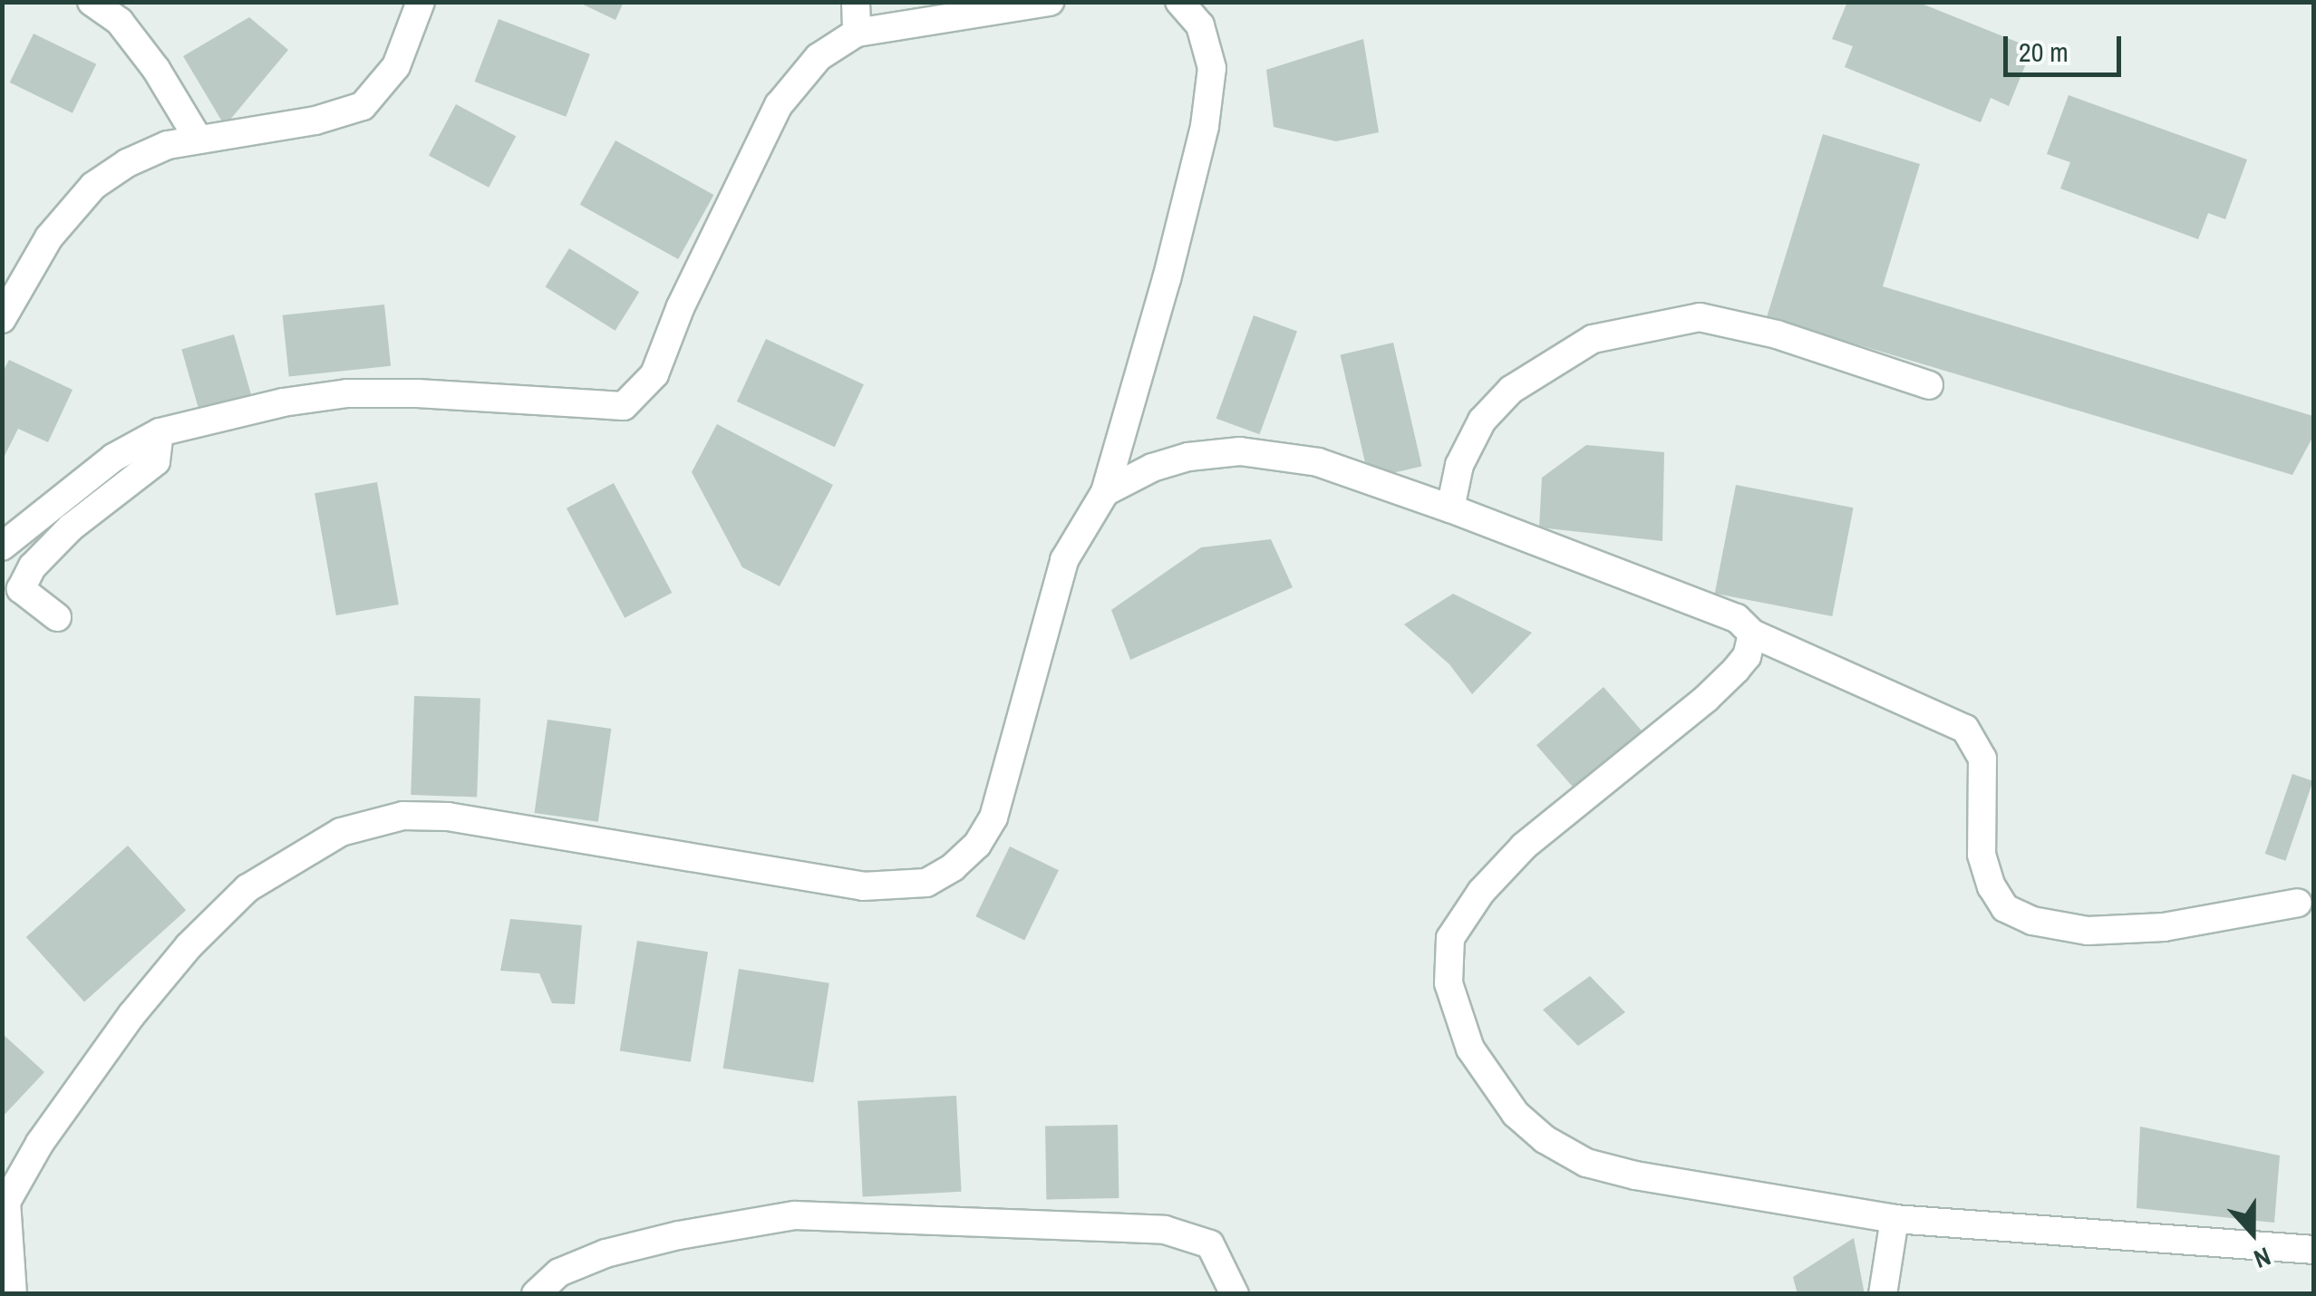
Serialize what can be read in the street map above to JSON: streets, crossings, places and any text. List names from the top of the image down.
{
  "scale_bar": "20 m",
  "north": "bottom"
}
